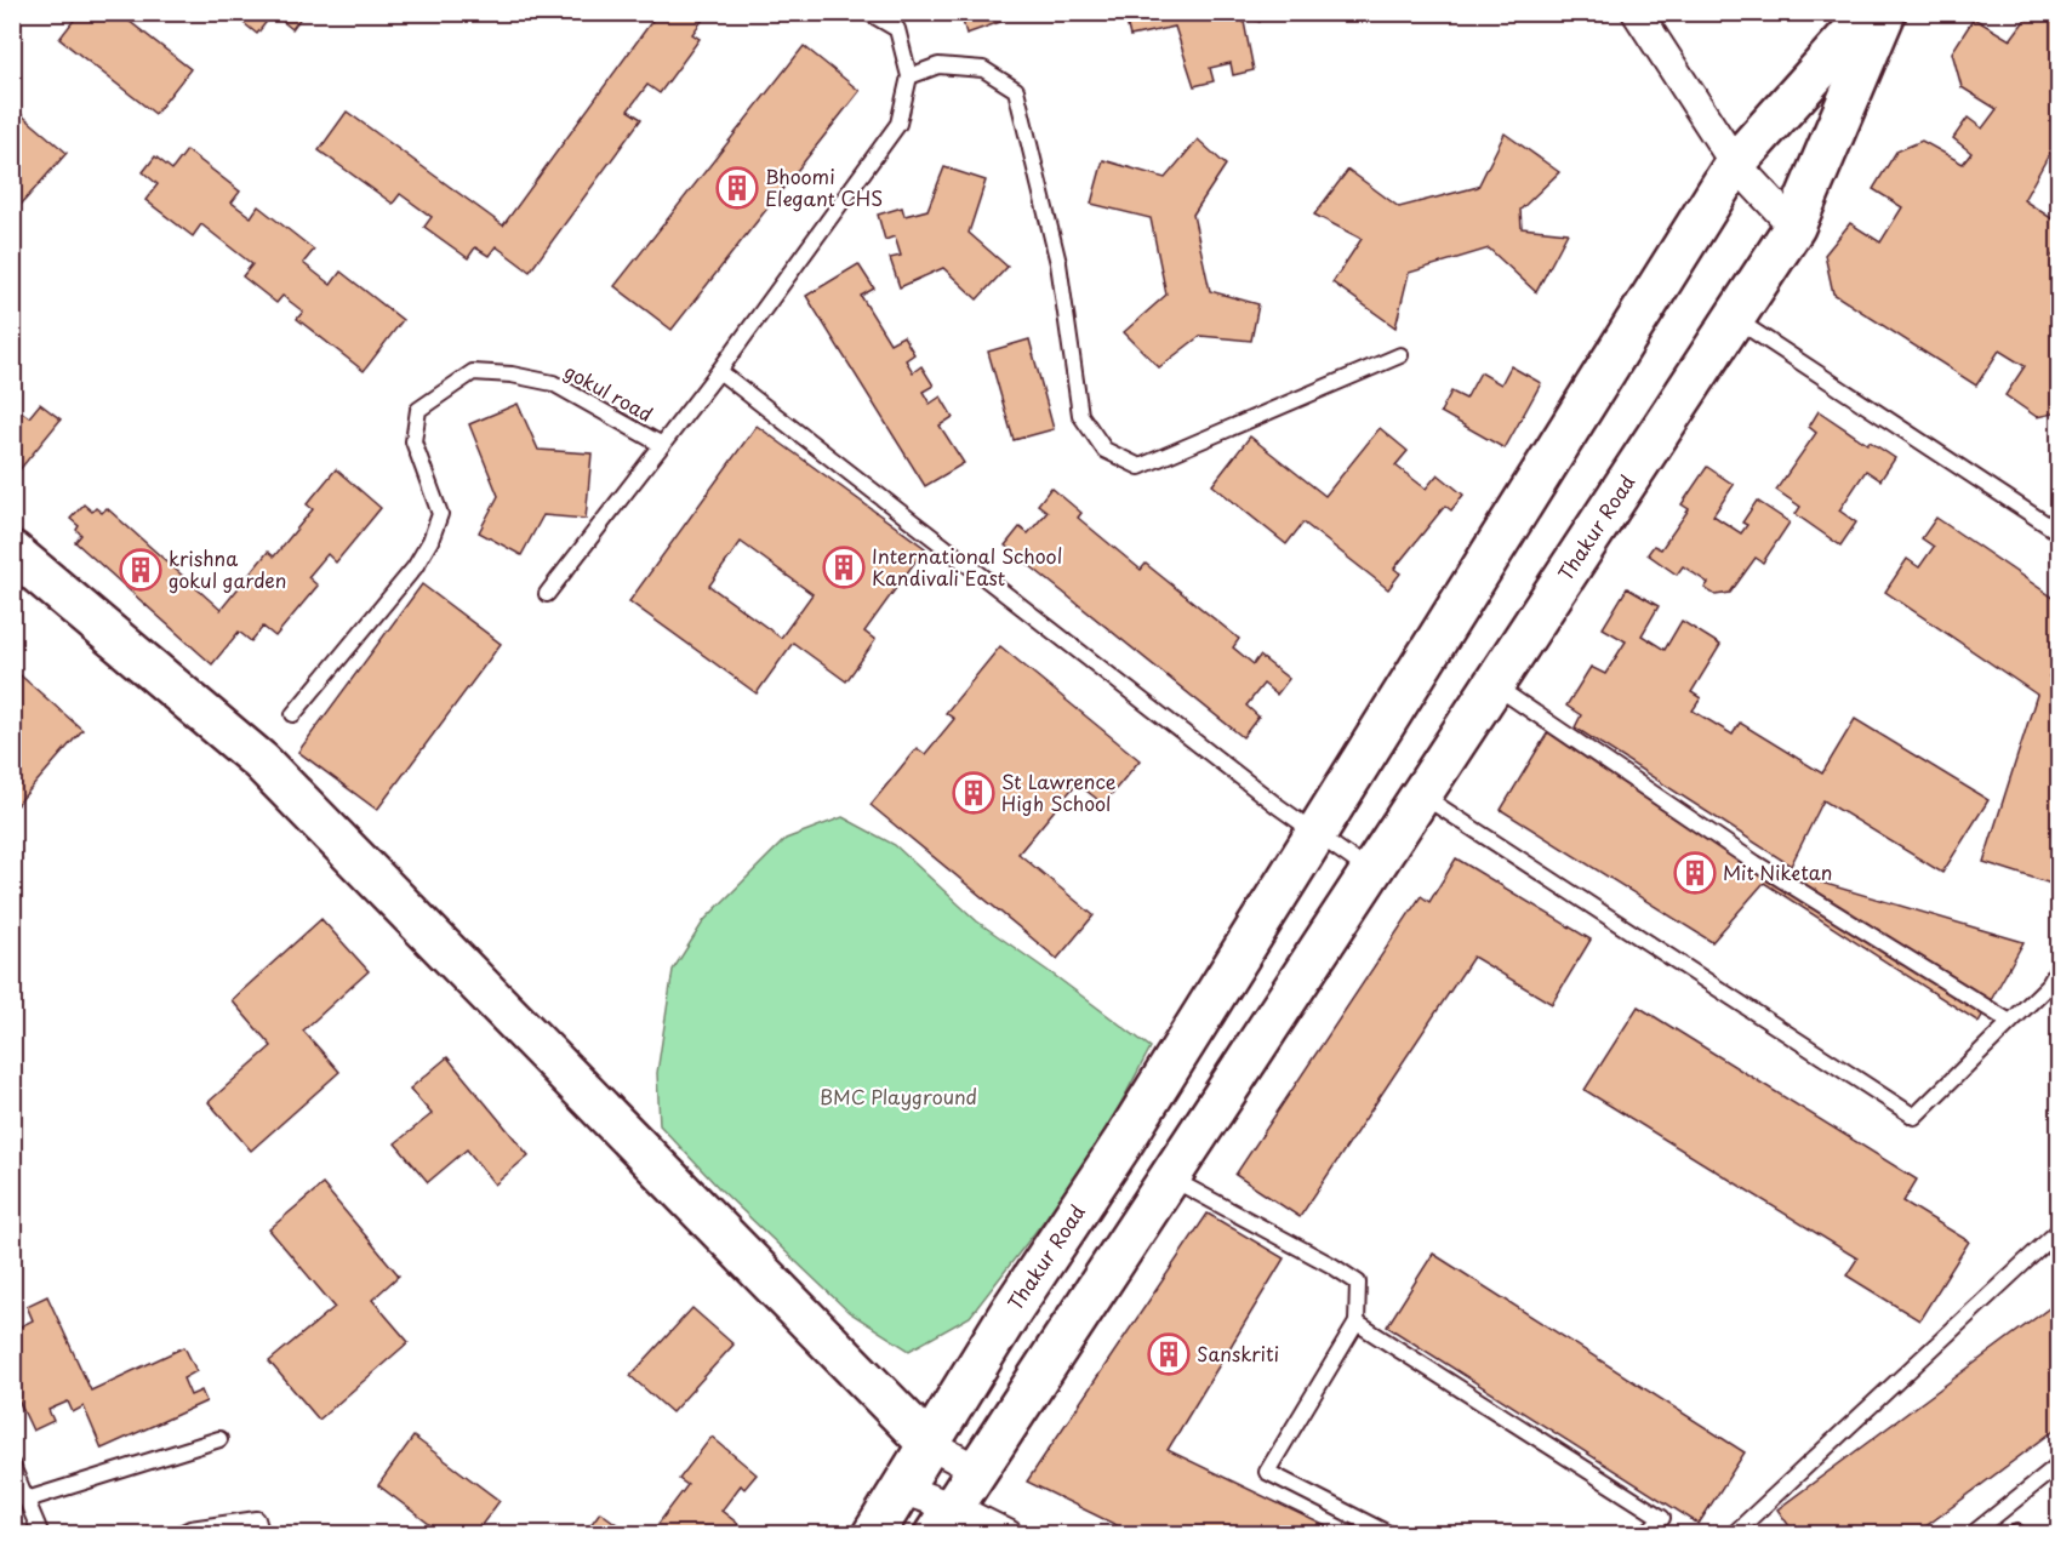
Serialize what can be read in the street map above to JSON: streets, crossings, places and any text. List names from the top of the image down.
{
  "streets": {
    "street": ["Thakur Road"],
    "lane": ["gokul road"]
  },
  "parks": ["BMC Playground"],
  "places": {
    "building": [
      "Bhoomi Elegant CHS",
      "International School Kandivali East",
      "krishna gokul garden",
      "St Lawrence High School",
      "Mit Niketan",
      "Sanskriti"
    ]
  }
}
